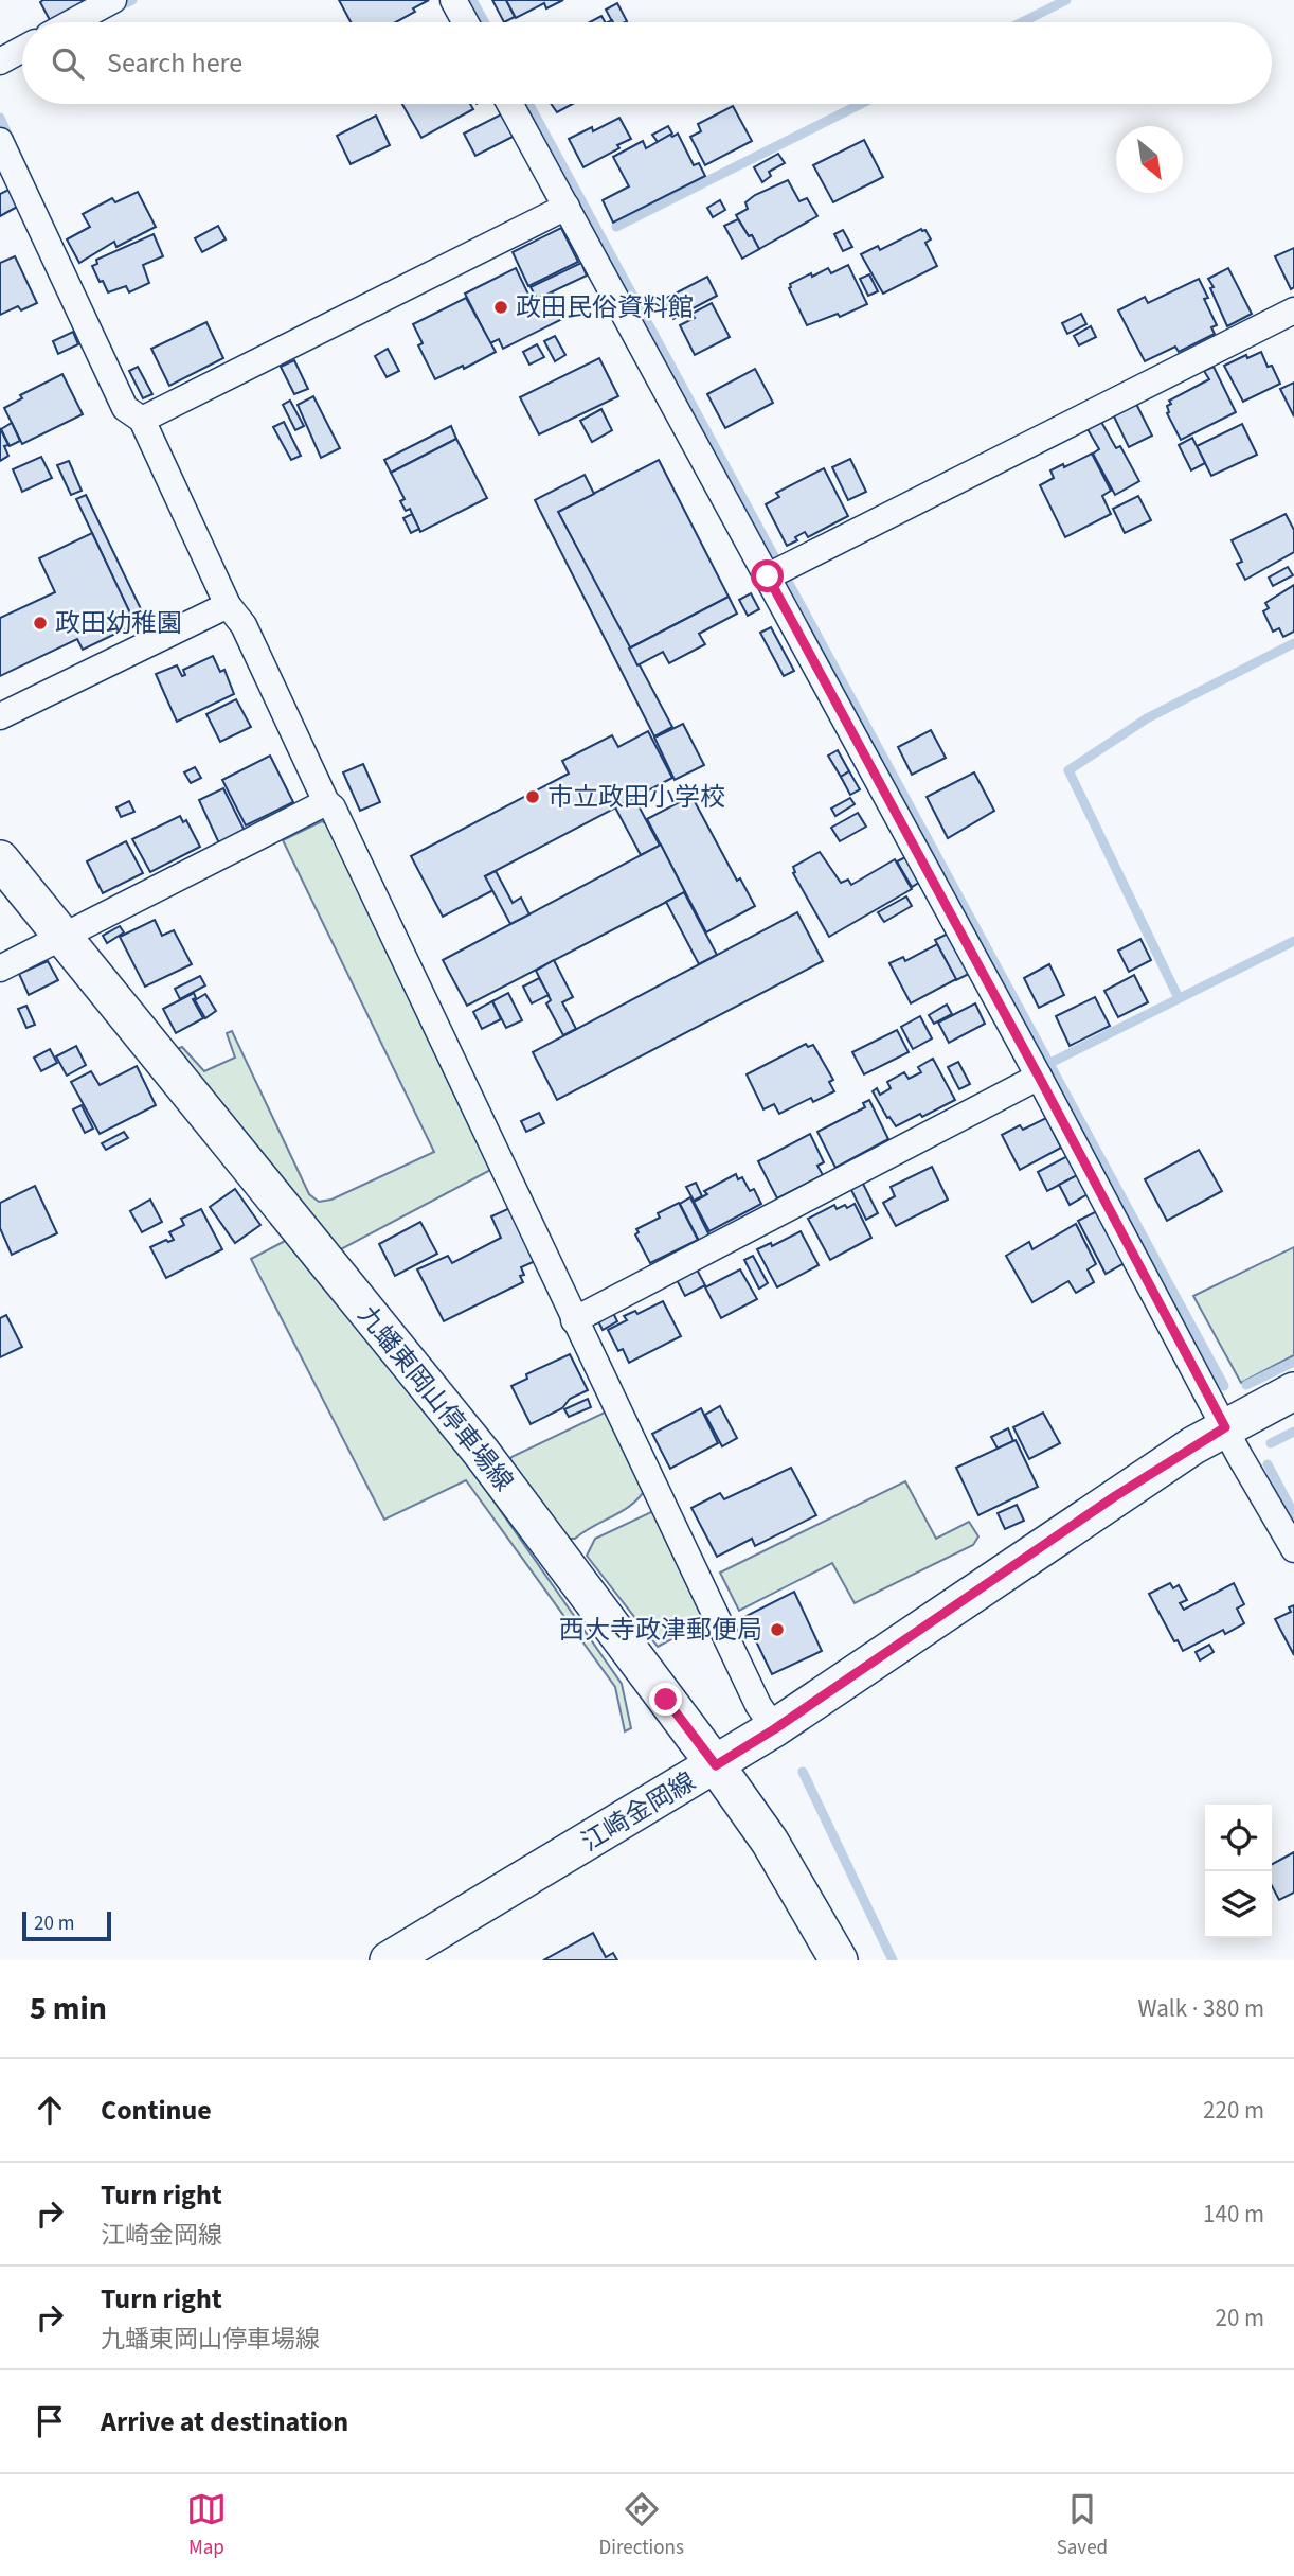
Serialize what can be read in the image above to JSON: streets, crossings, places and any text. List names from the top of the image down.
{
  "streets": {
    "main road": ["九蟠東岡山停車場線", "江崎金岡線"]
  },
  "crossings": [
    ["九蟠東岡山停車場線", "江崎金岡線"]
  ],
  "places": [
    "政田民俗資料館",
    "政田幼稚園",
    "市立政田小学校",
    "西大寺政津郵便局"
  ],
  "scale_bar": "20 m",
  "north": "bottom right",
  "page": {
    "search": "Search here",
    "scale": "20 m",
    "heading": ["5 min", "Walk · 380 m"],
    "list": [
      ["Continue", "220 m"],
      ["Turn right", "江崎金岡線", "140 m"],
      ["Turn right", "九蟠東岡山停車場線", "20 m"],
      "Arrive at destination"
    ],
    "nav": ["Map", "Directions", "Saved"]
  }
}
